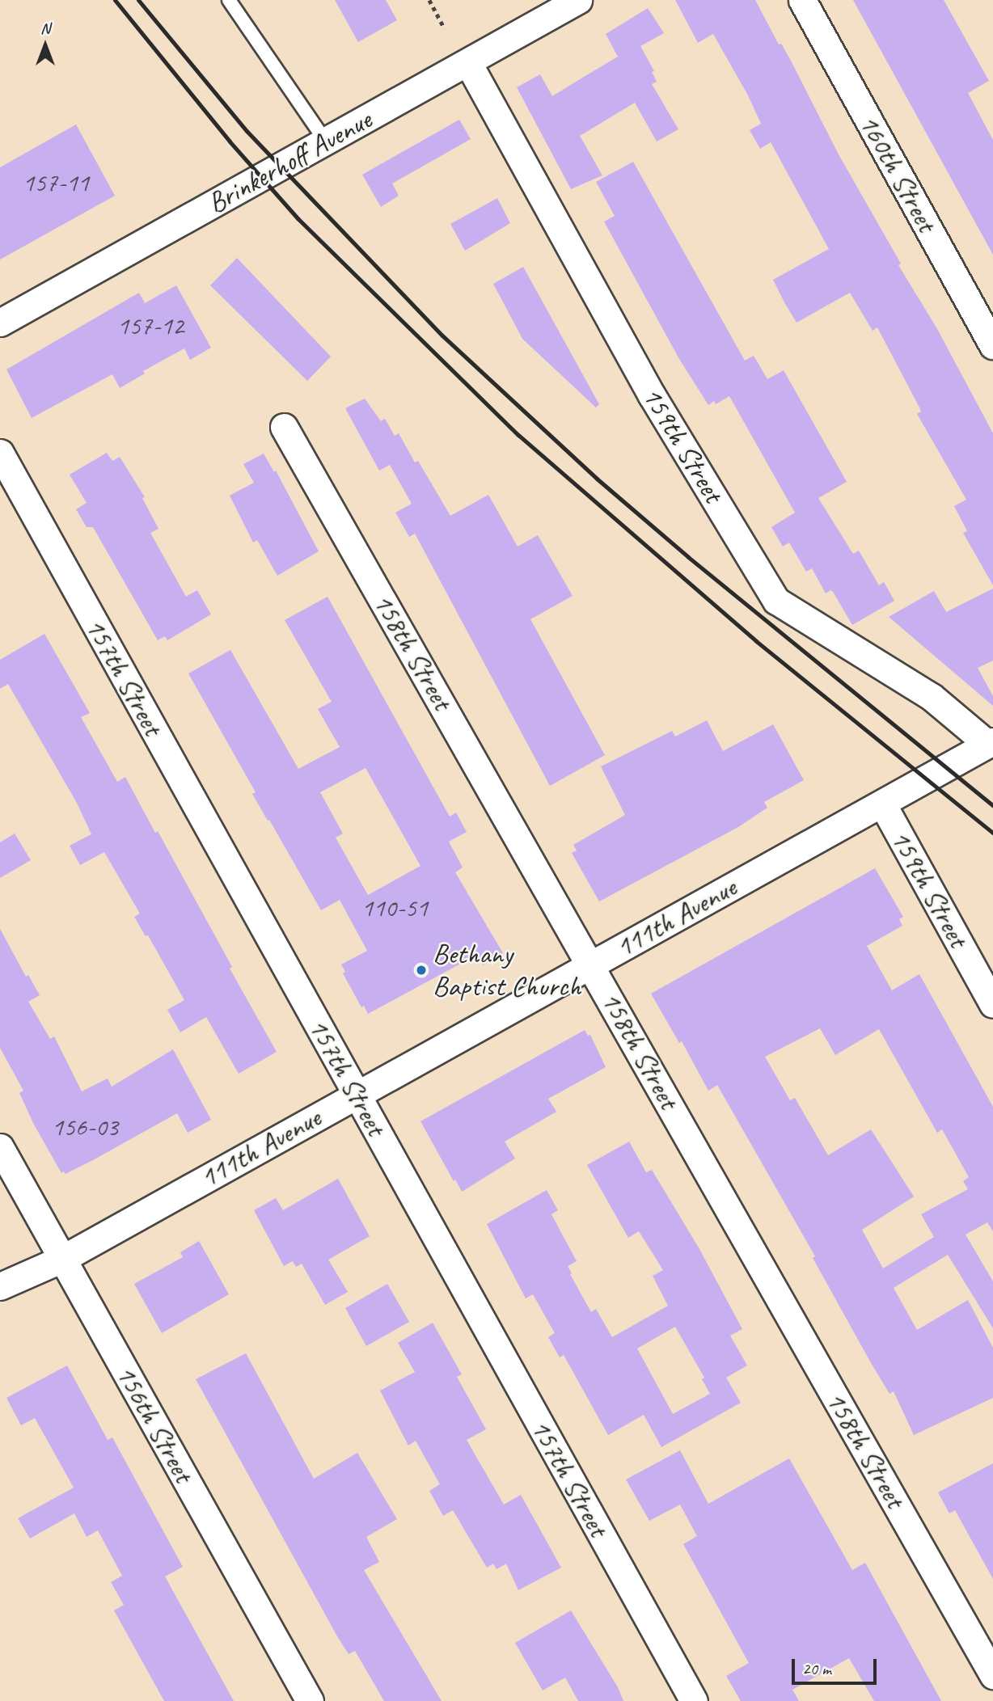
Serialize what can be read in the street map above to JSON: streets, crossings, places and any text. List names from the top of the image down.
{
  "streets": {
    "street": [
      "Brinkerhoff Avenue",
      "160th Street",
      "159th Street",
      "158th Street",
      "157th Street",
      "111th Avenue",
      "156th Street"
    ]
  },
  "crossings": [
    ["Brinkerhoff Avenue", "159th Street"],
    ["159th Street", "111th Avenue"],
    ["158th Street", "111th Avenue"],
    ["157th Street", "111th Avenue"],
    ["111th Avenue", "156th Street"]
  ],
  "places": ["Bethany Baptist Church"],
  "house_numbers": [
    "157-11",
    "157-12",
    "110-51",
    "156-03"
  ],
  "scale_bar": "20 m",
  "north": "top"
}
